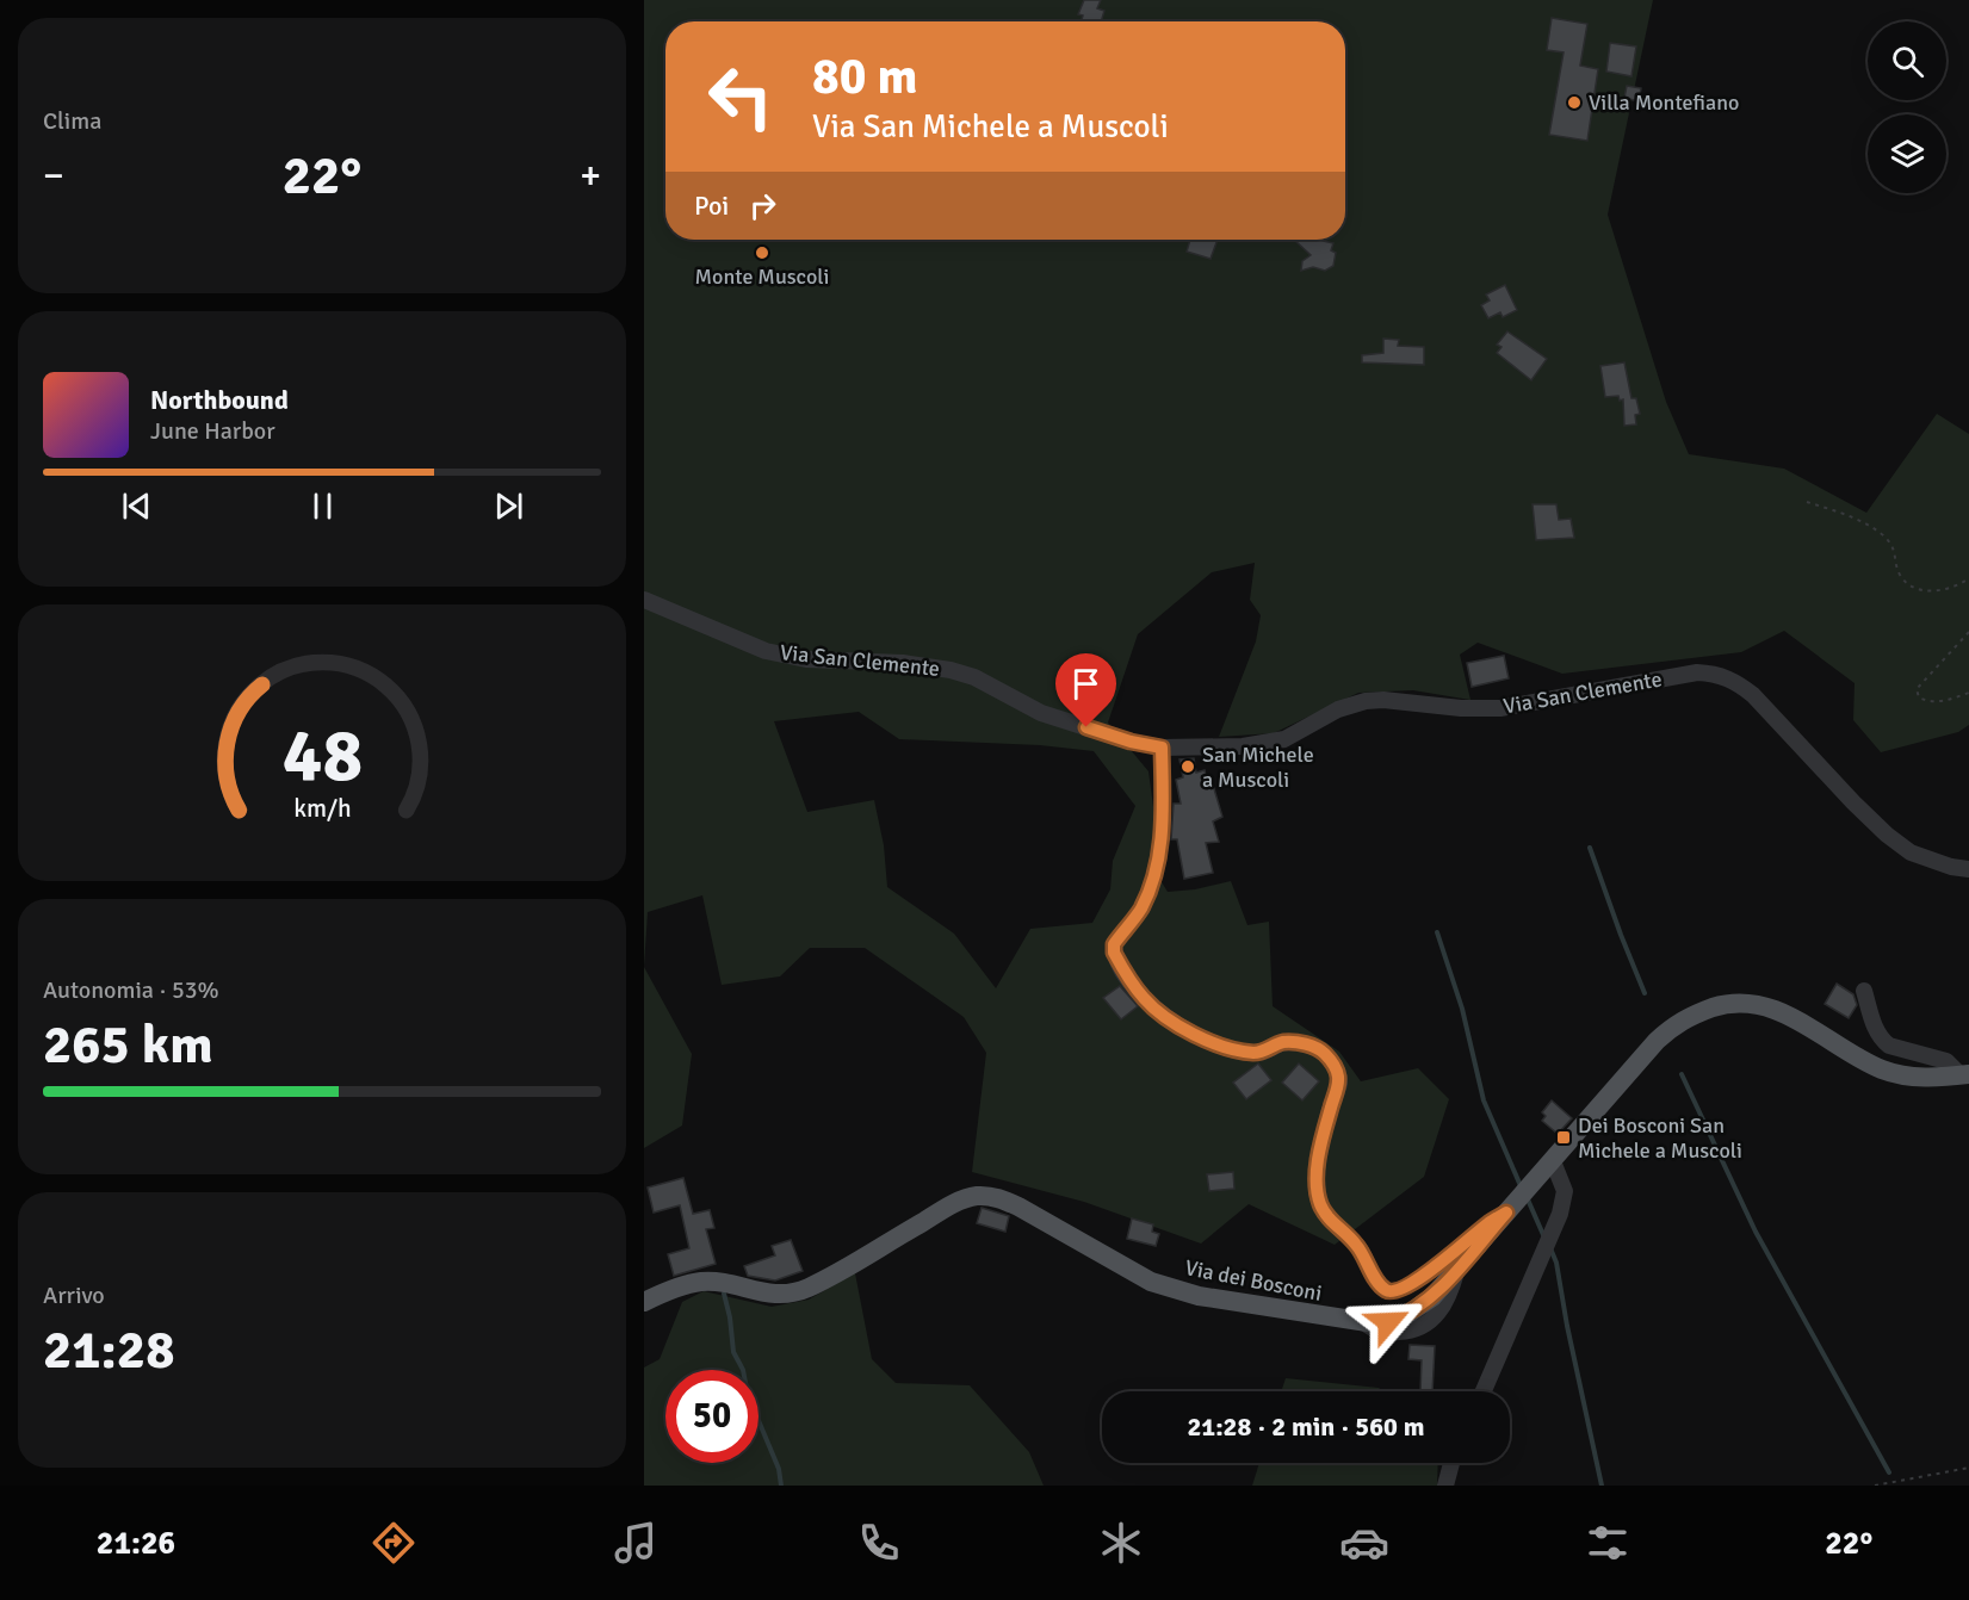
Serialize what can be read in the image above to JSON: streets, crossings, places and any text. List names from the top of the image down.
{
  "streets": {
    "main road": ["Via dei Bosconi"],
    "street": ["Via San Clemente"]
  },
  "places": {
    "other": ["Villa Montefiano", "Monte Muscoli", "San Michele a Muscoli"],
    "transit": ["Dei Bosconi San Michele a Muscoli"]
  },
  "page": {
    "tile": [
      "Clima",
      ["Autonomia · 53%", "265 km"],
      ["Arrivo", "21:28"]
    ],
    "turn": ["80 m", "Via San Michele a Muscoli"],
    "heat": ["−", "22°", "+"],
    "then": "Poi",
    "song": ["Northbound", "June Harbor"],
    "limit": "50",
    "trip": "21:28 · 2 min · 560 m",
    "tabs": ["21:26", "22°"],
    "gauge": ["48", "km/h"]
  }
}
